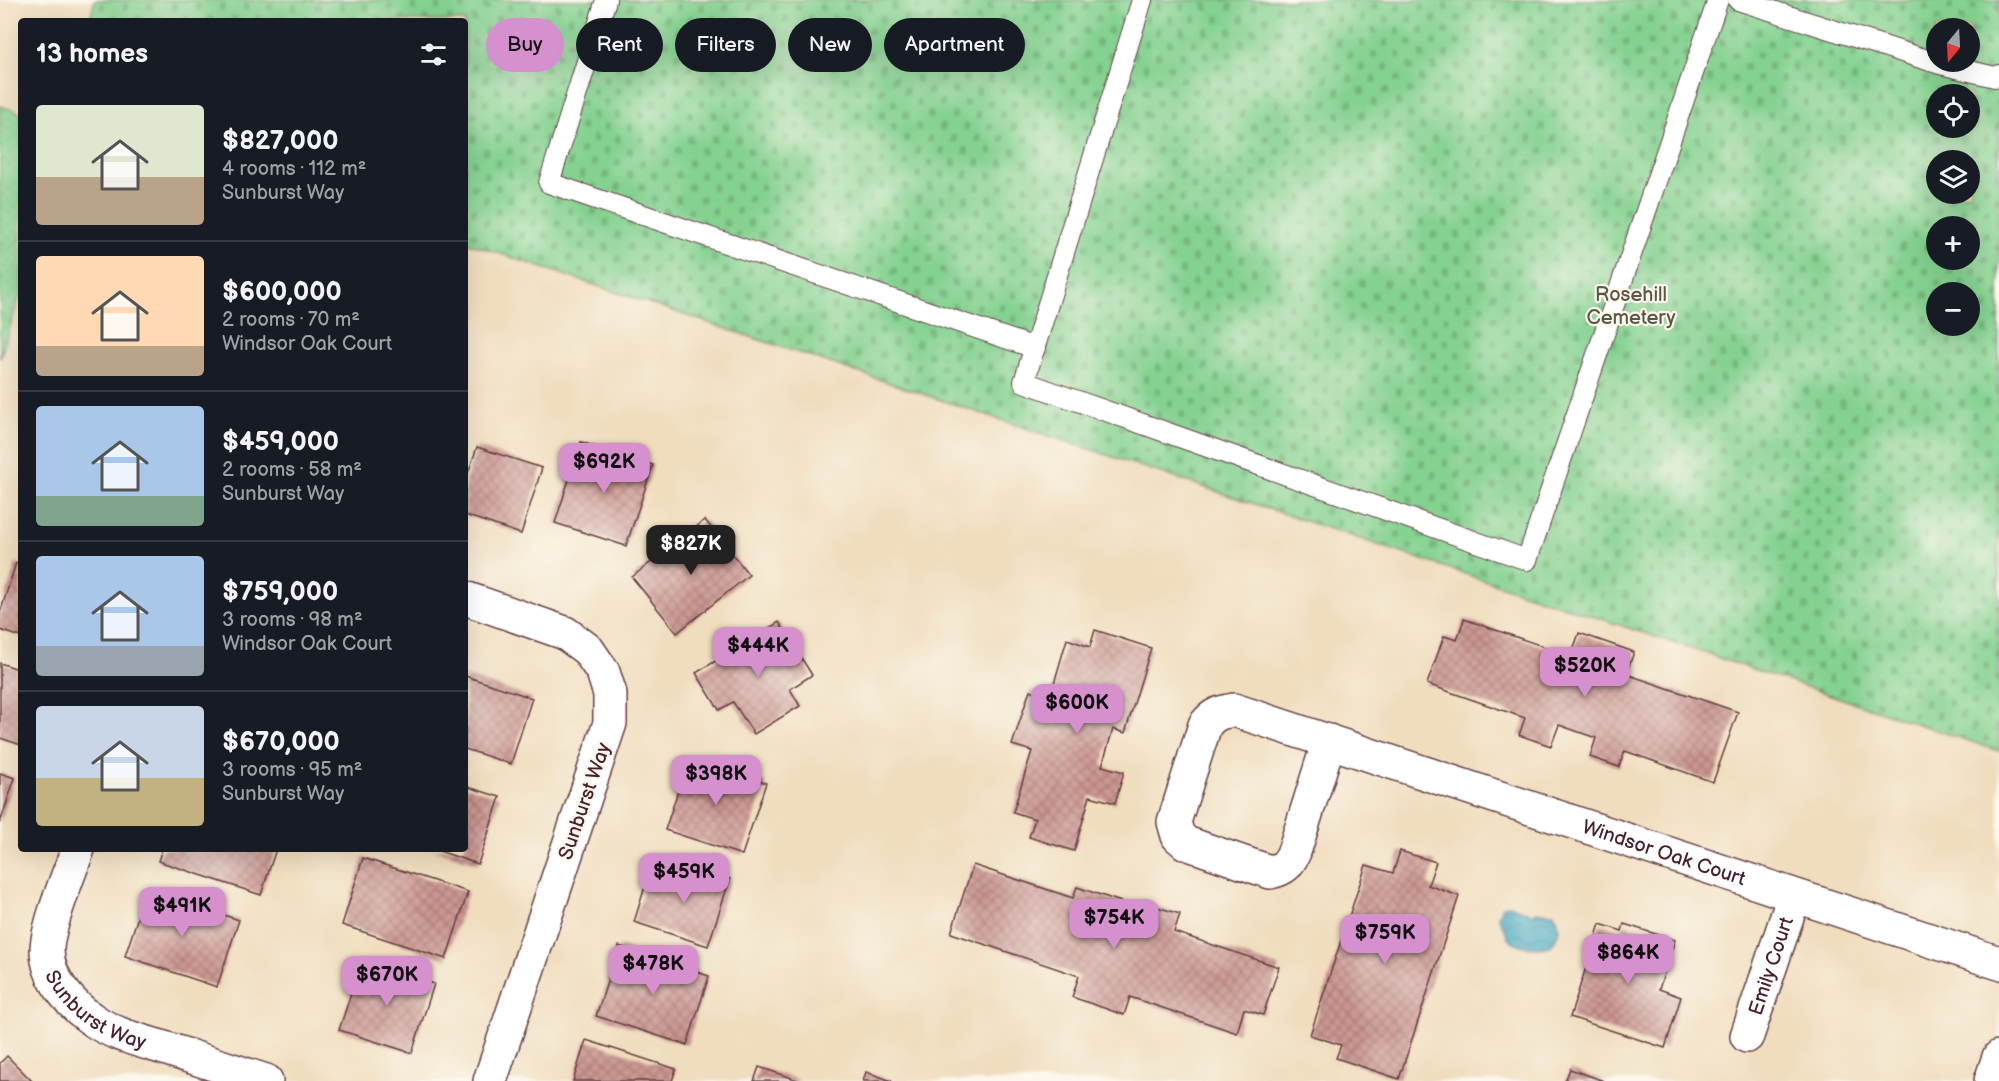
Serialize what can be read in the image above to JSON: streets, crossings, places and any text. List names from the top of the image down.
{
  "streets": {
    "street": ["Sunburst Way", "Windsor Oak Court", "Emily Court"]
  },
  "crossings": [
    ["Windsor Oak Court", "Emily Court"]
  ],
  "parks": ["Rosehill Cemetery"],
  "north": "bottom",
  "page": {
    "map_buttons": ["+", "−"],
    "chip": [
      "Buy",
      "Rent",
      "Filters",
      "New",
      "Apartment"
    ],
    "heading": "13 homes",
    "list": [
      {
        "name": "$827,000",
        "note": "4 rooms · 112 m² · Sunburst Way"
      },
      {
        "name": "$600,000",
        "note": "2 rooms · 70 m² · Windsor Oak Court"
      },
      {
        "name": "$459,000",
        "note": "2 rooms · 58 m² · Sunburst Way"
      },
      {
        "name": "$759,000",
        "note": "3 rooms · 98 m² · Windsor Oak Court"
      },
      {
        "name": "$670,000",
        "note": "3 rooms · 95 m² · Sunburst Way"
      }
    ],
    "price": [
      "$692K",
      "$827K",
      "$444K",
      "$520K",
      "$600K",
      "$398K",
      "$459K",
      "$491K",
      "$754K",
      "$759K",
      "$864K",
      "$478K",
      "$670K"
    ]
  }
}
